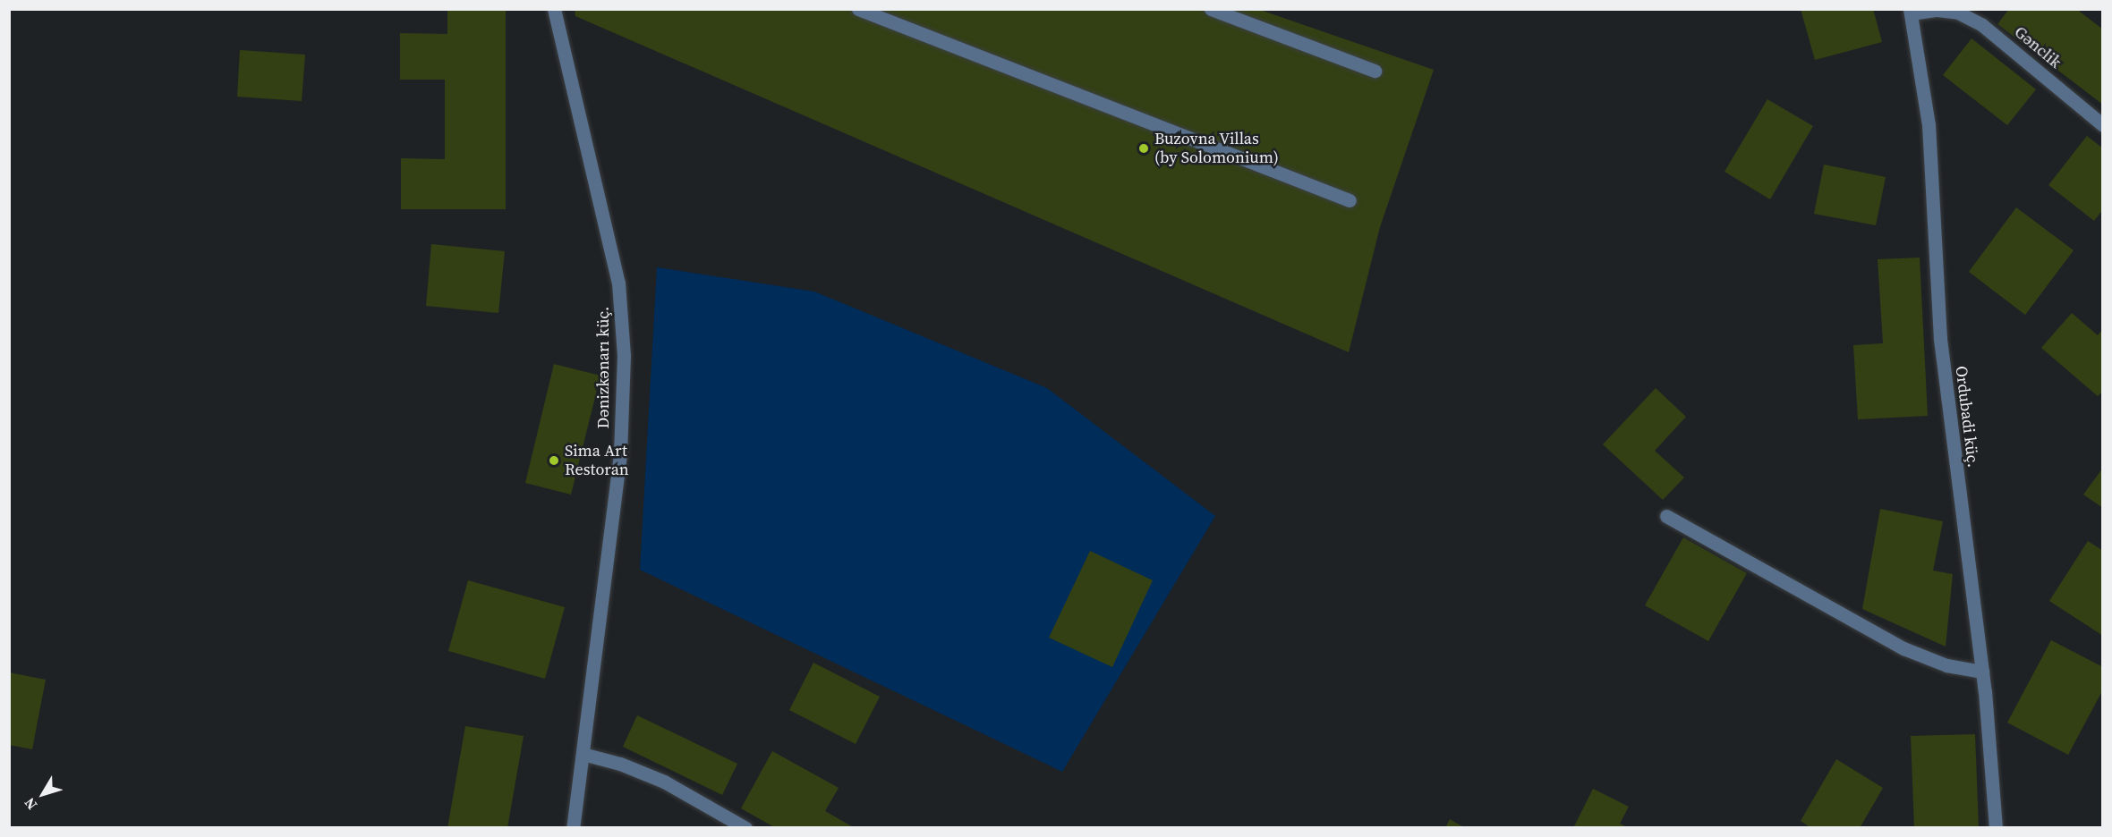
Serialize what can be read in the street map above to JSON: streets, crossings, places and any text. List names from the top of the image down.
{
  "streets": {
    "street": ["Gənclik", "Dənizkənarı küç.", "Ordubadi küç."]
  },
  "crossings": [
    ["Gənclik", "Ordubadi küç."]
  ],
  "places": ["Buzovna Villas (by Solomonium)", "Sima Art Restoran"],
  "north": "bottom left"
}
